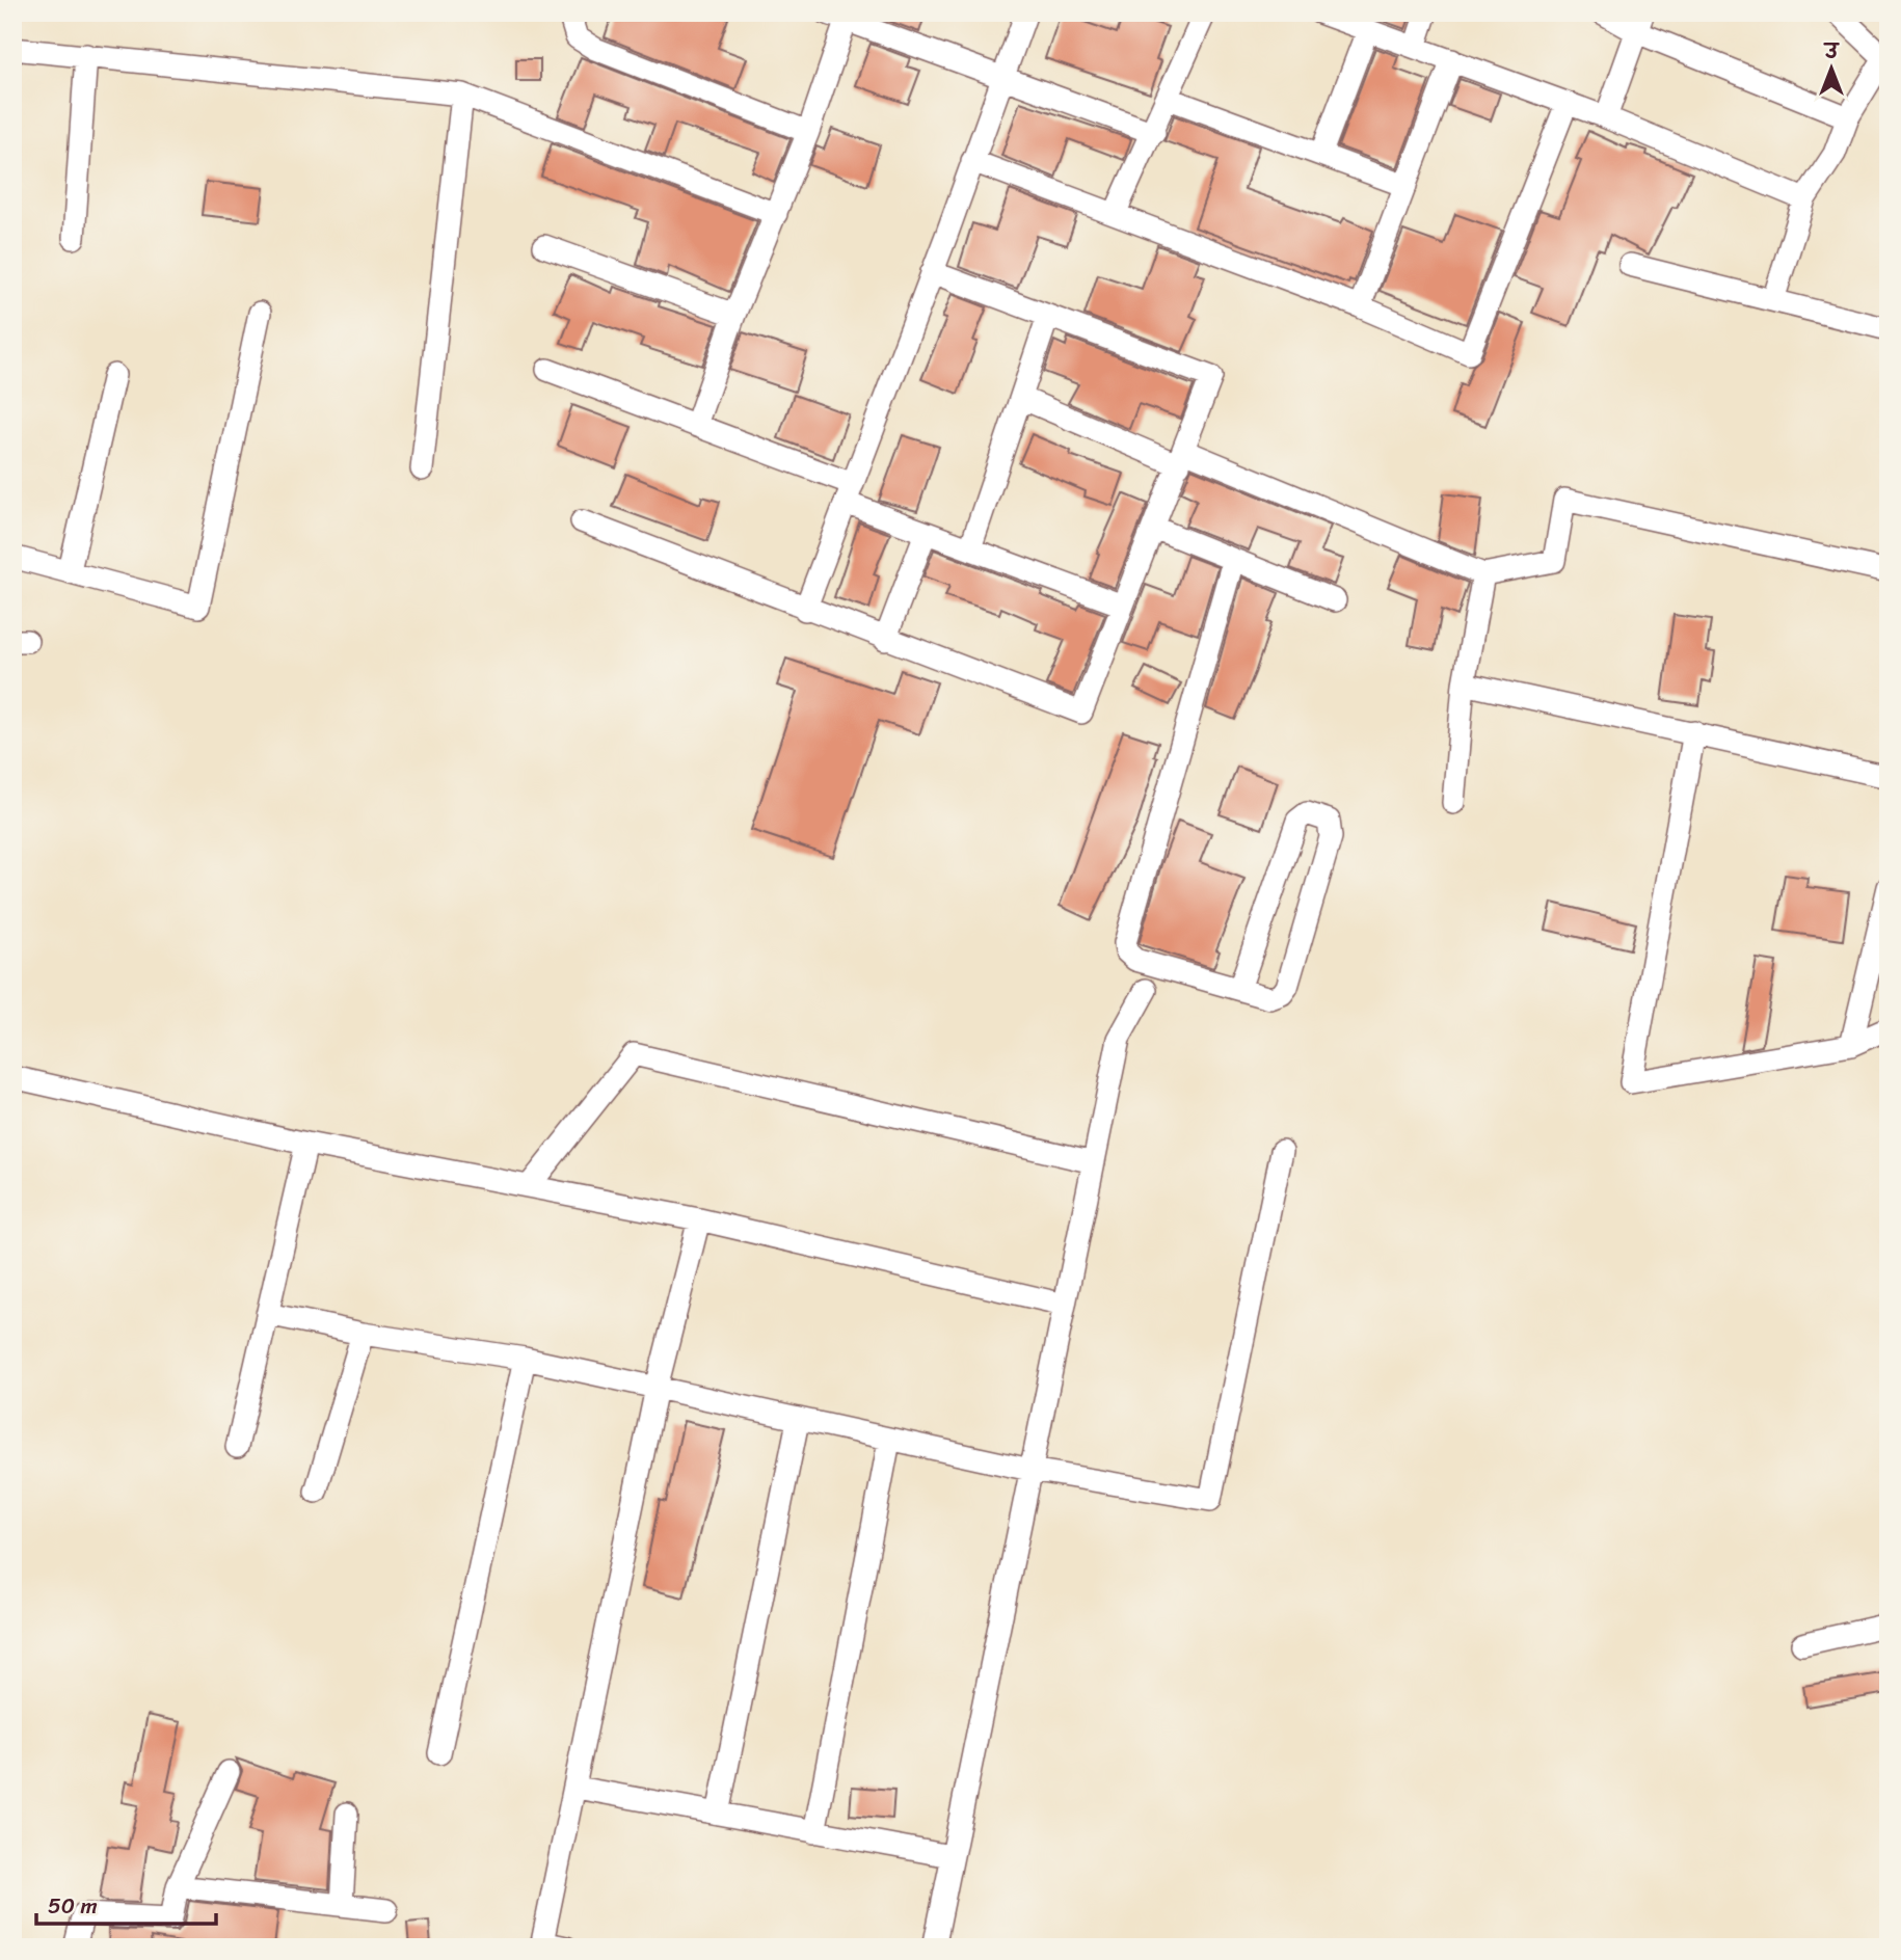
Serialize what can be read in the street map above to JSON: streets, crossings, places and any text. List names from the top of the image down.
{
  "scale_bar": "50 m",
  "north": "top"
}
